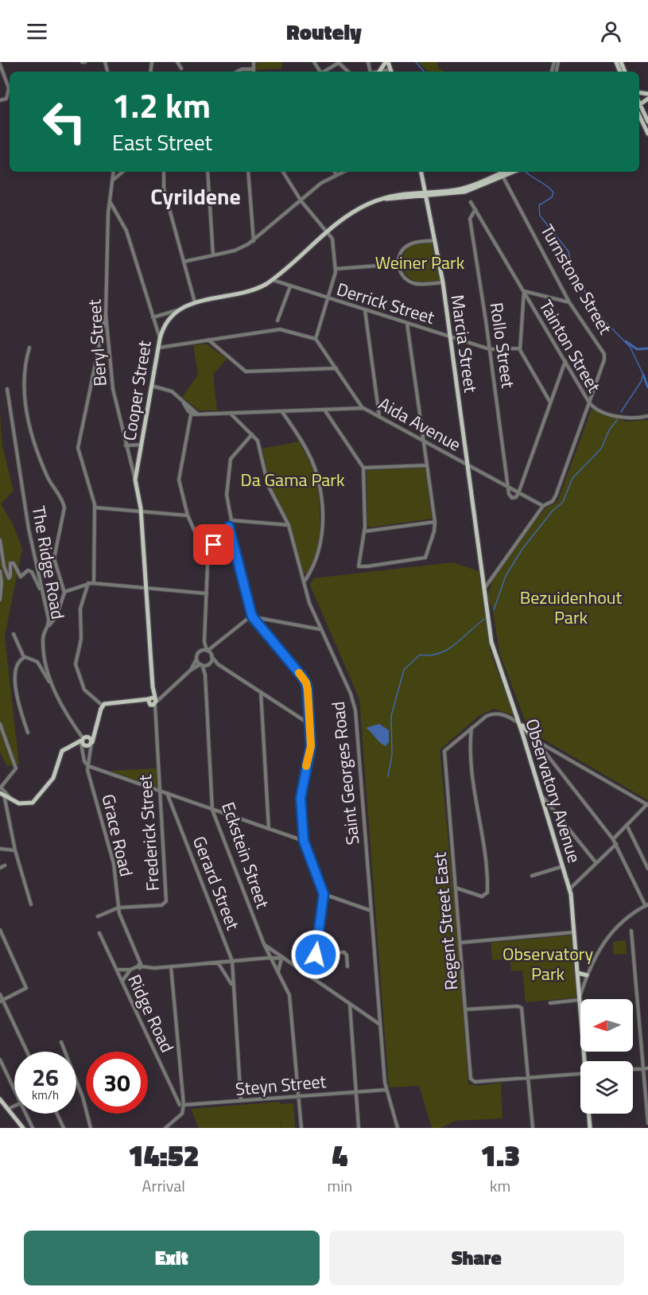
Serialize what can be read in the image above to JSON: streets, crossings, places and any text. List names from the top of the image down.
{
  "streets": {
    "main road": [
      "Beryl Street",
      "Marcia Street",
      "Cooper Street",
      "Observatory Avenue",
      "Frederick Street",
      "Grace Road"
    ],
    "street": [
      "Turnstone Street",
      "Derrick Street",
      "Rollo Street",
      "Tainton Street",
      "Aida Avenue",
      "The Ridge Road",
      "Saint Georges Road",
      "Eckstein Street",
      "Gerard Street",
      "Regent Street East",
      "Ridge Road",
      "Steyn Street"
    ]
  },
  "crossings": [
    ["Turnstone Street", "Tainton Street"],
    ["Derrick Street", "Marcia Street"],
    ["Derrick Street", "Rollo Street"],
    ["Beryl Street", "Cooper Street"],
    ["Beryl Street", "Frederick Street"],
    ["Marcia Street", "Aida Avenue"],
    ["Marcia Street", "Observatory Avenue"],
    ["Rollo Street", "Tainton Street"],
    ["Rollo Street", "Aida Avenue"],
    ["Tainton Street", "Aida Avenue"],
    ["Tainton Street", "Observatory Avenue"],
    ["Cooper Street", "Aida Avenue"],
    ["Aida Avenue", "Saint Georges Road"],
    ["Aida Avenue", "Observatory Avenue"],
    ["The Ridge Road", "Grace Road"],
    ["Saint Georges Road", "Steyn Street"],
    ["Frederick Street", "Grace Road"],
    ["Eckstein Street", "Steyn Street"],
    ["Gerard Street", "Steyn Street"],
    ["Ridge Road", "Steyn Street"]
  ],
  "districts": ["Cyrildene"],
  "parks": [
    "Weiner Park",
    "Da Gama Park",
    "Bezuidenhout Park",
    "Observatory Park"
  ],
  "north": "left",
  "page": {
    "header": "Routely",
    "turn": ["1.2 km", "East Street"],
    "speed": "26 km/h",
    "limit": "30",
    "eta": [
      "14:52",
      "Arrival",
      "4",
      "min",
      "1.3",
      "km"
    ],
    "buttons": ["Exit", "Share"]
  }
}
